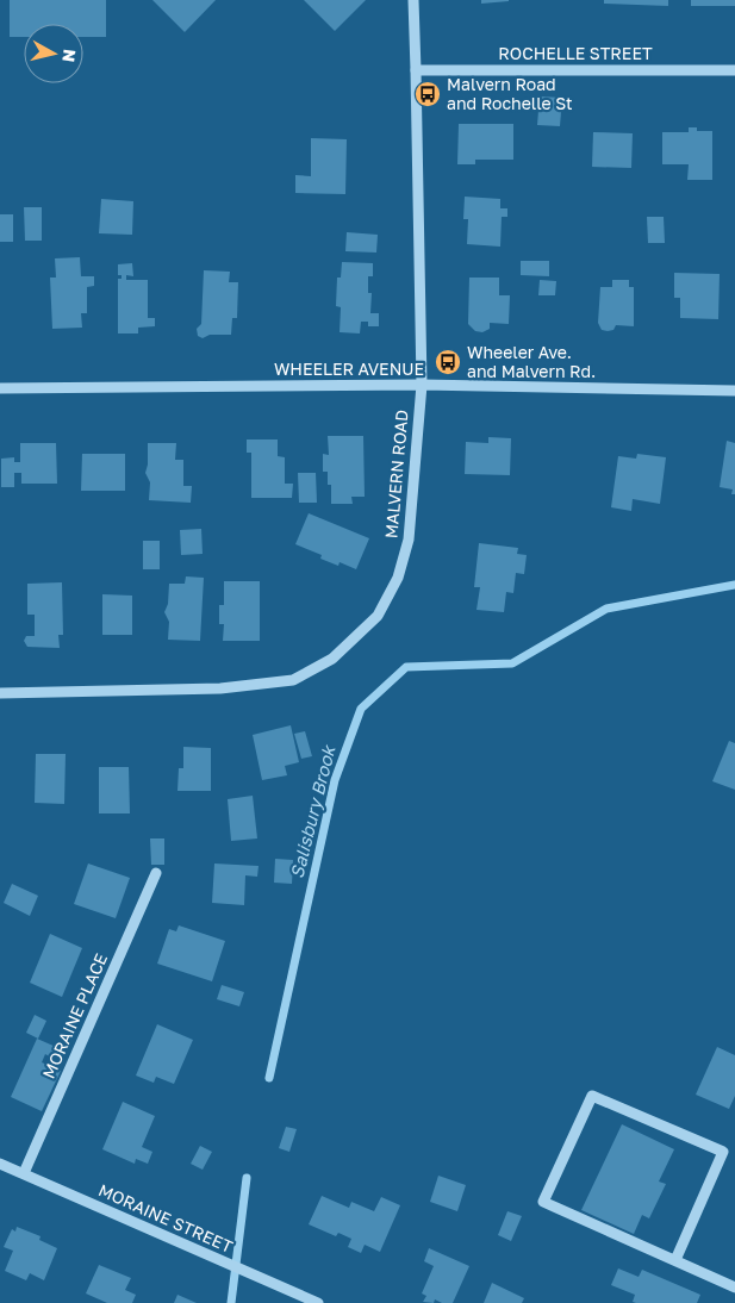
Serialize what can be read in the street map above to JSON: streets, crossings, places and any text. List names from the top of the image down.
{
  "streets": {
    "street": [
      "ROCHELLE STREET",
      "WHEELER AVENUE",
      "MALVERN ROAD",
      "MORAINE PLACE",
      "MORAINE STREET"
    ]
  },
  "crossings": [
    ["ROCHELLE STREET", "MALVERN ROAD"],
    ["WHEELER AVENUE", "MALVERN ROAD"],
    ["MORAINE PLACE", "MORAINE STREET"]
  ],
  "water": ["Salisbury Brook"],
  "places": {
    "bus stop": ["Malvern Road and Rochelle St", "Wheeler Ave. and Malvern Rd."]
  },
  "north": "right"
}
